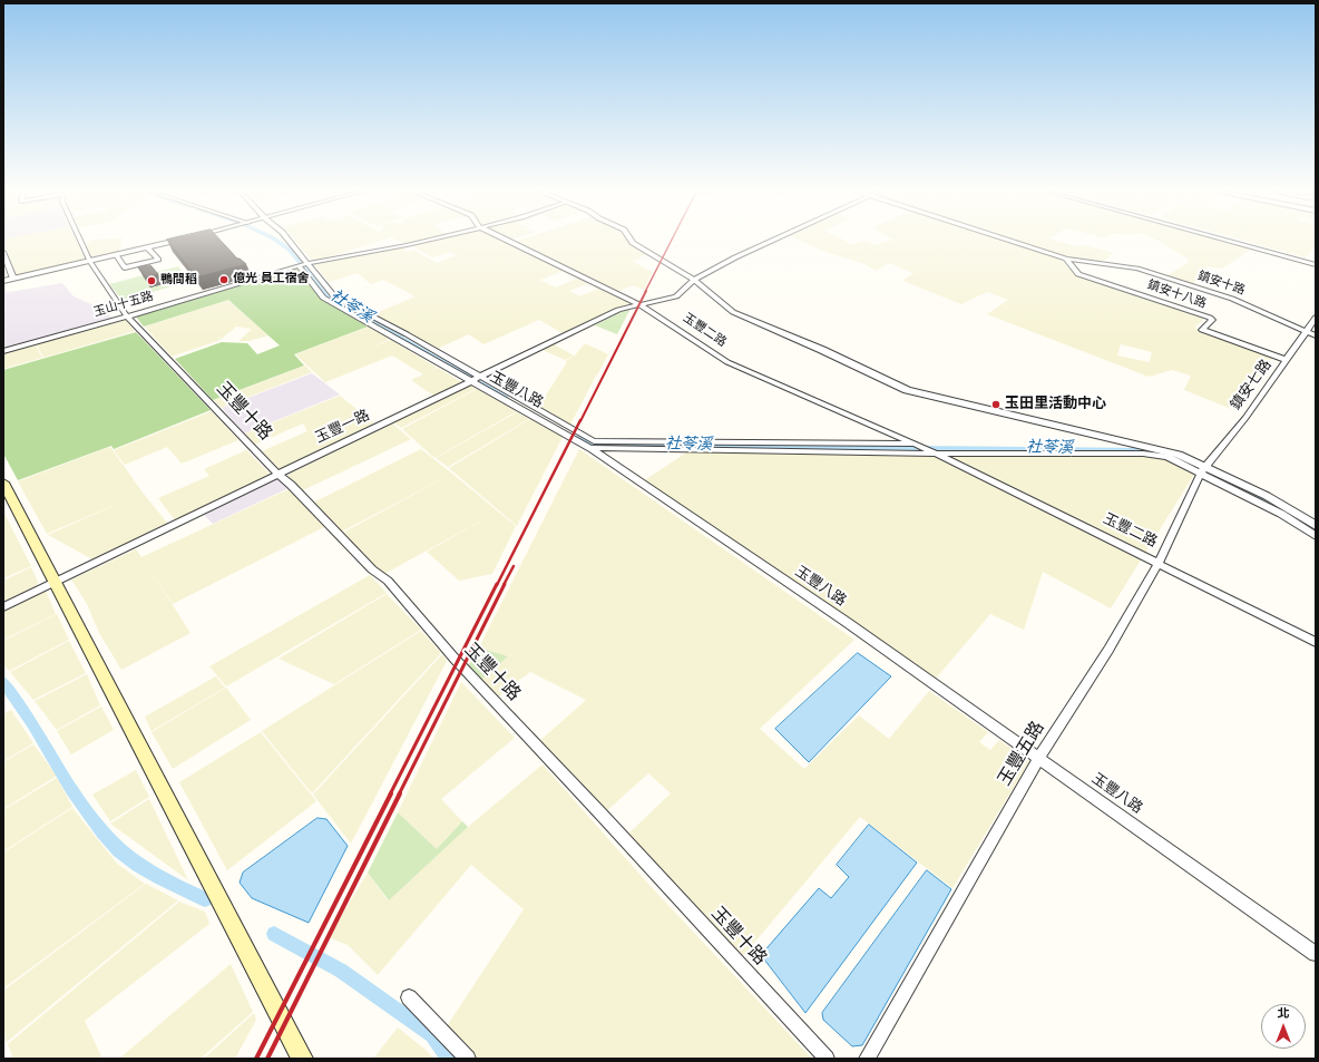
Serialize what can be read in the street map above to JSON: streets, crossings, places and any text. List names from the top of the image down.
{
  "streets": {
    "street": [
      "鎮安十路",
      "鎮安十八路",
      "玉山十五路",
      "玉豐二路",
      "鎮安七路",
      "玉豐八路",
      "玉豐十路",
      "玉豐一路",
      "玉豐五路"
    ]
  },
  "crossings": [
    ["鎮安十路", "鎮安十八路"],
    ["鎮安十路", "鎮安七路"],
    ["鎮安十八路", "鎮安七路"],
    ["玉山十五路", "玉豐八路"],
    ["玉山十五路", "玉豐十路"],
    ["玉豐二路", "玉豐一路"],
    ["玉豐二路", "玉豐五路"],
    ["鎮安七路", "玉豐五路"],
    ["玉豐八路", "玉豐一路"],
    ["玉豐八路", "玉豐五路"],
    ["玉豐十路", "玉豐一路"]
  ],
  "water": ["社苓溪"],
  "places": ["億光 員工宿舍", "鴨間稻", "玉田里活動中心"],
  "north": "top"
}
